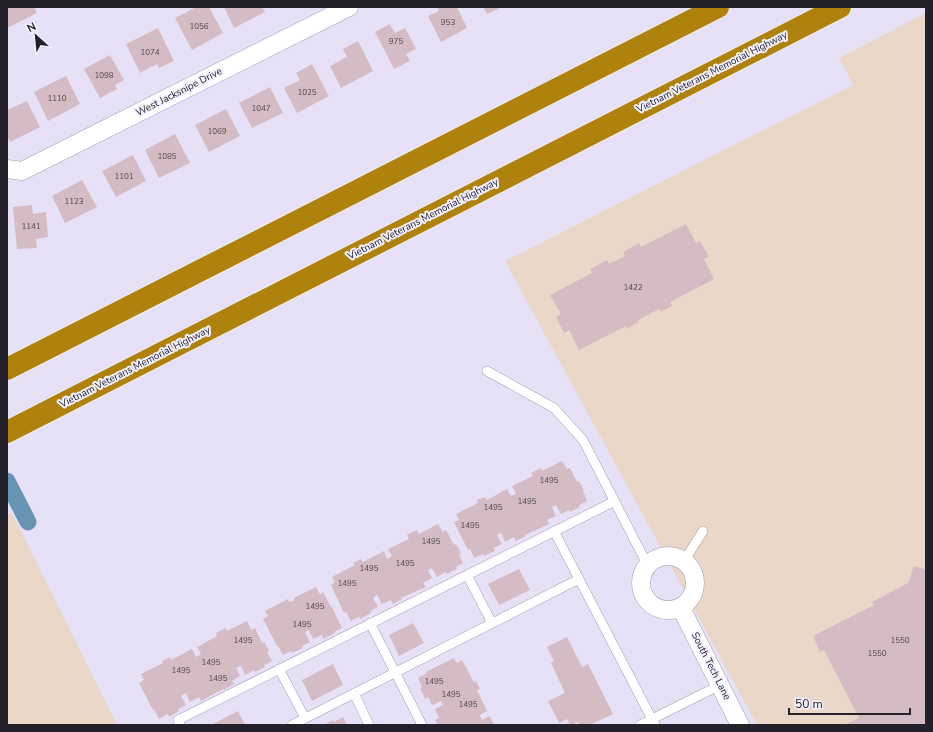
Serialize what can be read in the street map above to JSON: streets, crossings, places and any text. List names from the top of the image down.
{
  "streets": {
    "highway": ["Vietnam Veterans Memorial Highway"],
    "street": ["West Jacksnipe Drive", "South Tech Lane"]
  },
  "house_numbers": [
    "953",
    "1056",
    "975",
    "1074",
    "1098",
    "1025",
    "1110",
    "1047",
    "1069",
    "1085",
    "1101",
    "1123",
    "1141",
    "1422",
    "1495",
    "1495",
    "1495",
    "1495",
    "1495",
    "1495",
    "1495",
    "1495",
    "1495",
    "1495",
    "1495",
    "1550",
    "1550",
    "1495",
    "1495",
    "1495",
    "1495",
    "1495",
    "1495"
  ],
  "scale_bar": "50 m",
  "north": "top left"
}
